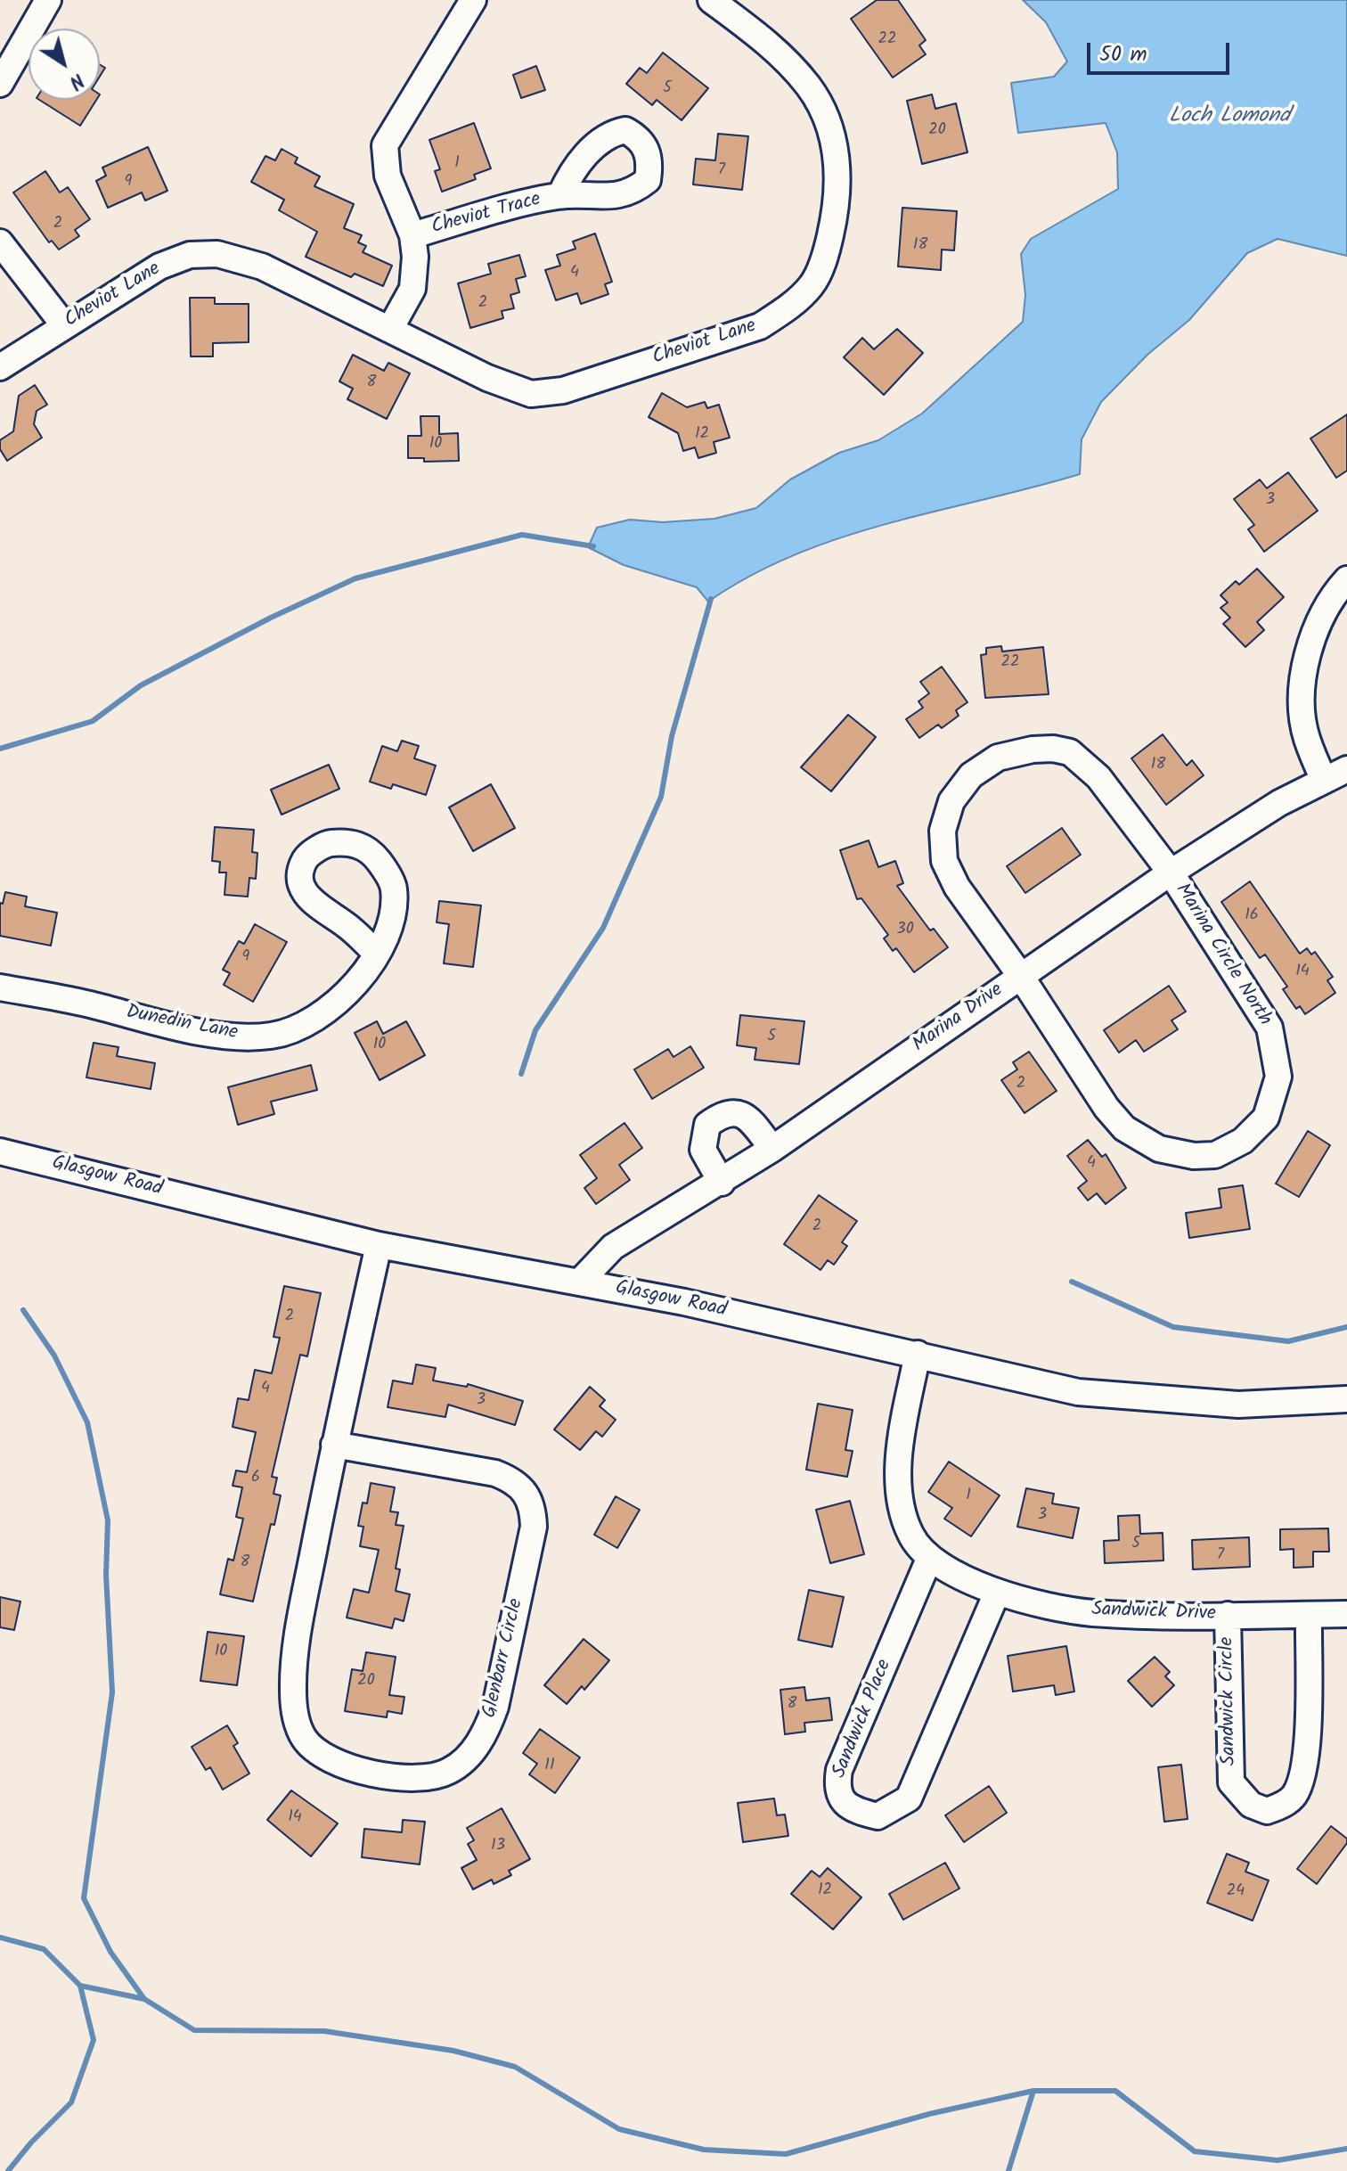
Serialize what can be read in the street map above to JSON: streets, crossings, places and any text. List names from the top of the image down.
{
  "streets": {
    "street": [
      "Cheviot Trace",
      "Cheviot Lane",
      "Marina Circle North",
      "Marina Drive",
      "Dunedin Lane",
      "Glasgow Road",
      "Sandwick Drive",
      "Glenbarr Circle",
      "Sandwick Circle",
      "Sandwick Place"
    ]
  },
  "crossings": [
    ["Marina Circle North", "Marina Drive"],
    ["Marina Drive", "Glasgow Road"],
    ["Glasgow Road", "Sandwick Drive"],
    ["Glasgow Road", "Glenbarr Circle"],
    ["Sandwick Drive", "Sandwick Circle"],
    ["Sandwick Drive", "Sandwick Place"]
  ],
  "water": ["Loch Lomond"],
  "house_numbers": [
    "22",
    "5",
    "20",
    "1",
    "7",
    "9",
    "2",
    "18",
    "4",
    "2",
    "8",
    "12",
    "10",
    "3",
    "22",
    "18",
    "16",
    "30",
    "9",
    "14",
    "5",
    "10",
    "2",
    "4",
    "2",
    "2",
    "4",
    "3",
    "6",
    "1",
    "3",
    "5",
    "7",
    "8",
    "10",
    "20",
    "8",
    "11",
    "14",
    "13",
    "12",
    "24"
  ],
  "scale_bar": "50 m",
  "north": "bottom right"
}
